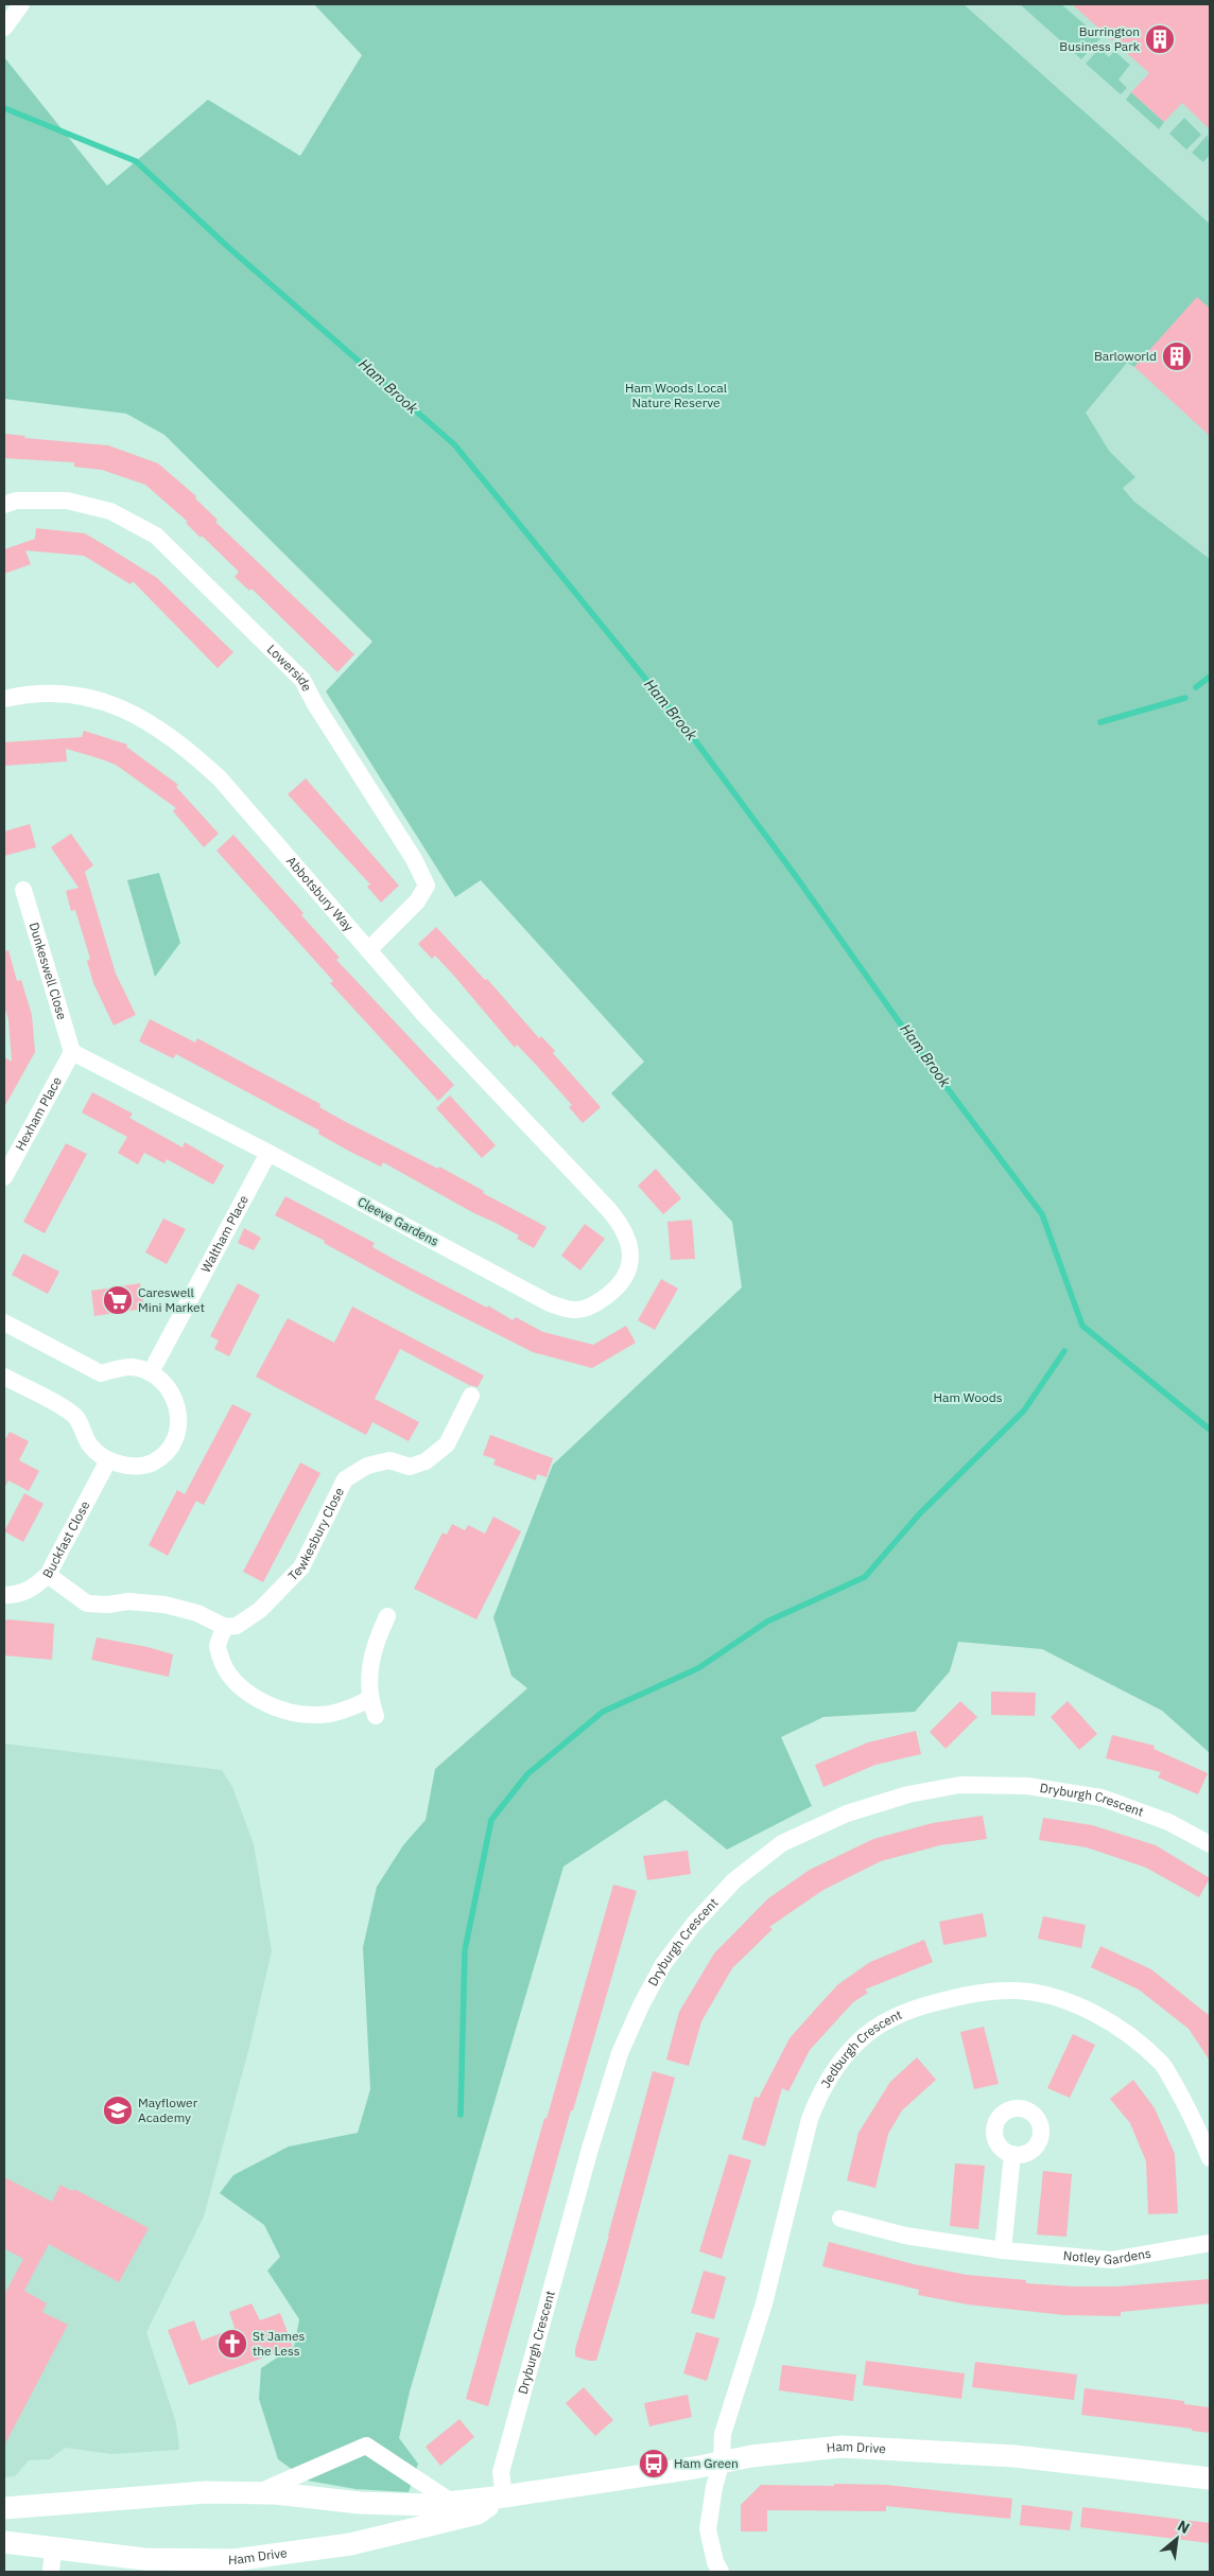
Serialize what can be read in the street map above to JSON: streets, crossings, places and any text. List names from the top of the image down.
{
  "streets": {
    "street": [
      "Lowerside",
      "Abbotsbury Way",
      "Dunkeswell Close",
      "Hexham Place",
      "Cleeve Gardens",
      "Waltham Place",
      "Tewkesbury Close",
      "Buckfast Close",
      "Dryburgh Crescent",
      "Jedburgh Crescent",
      "Notley Gardens",
      "Ham Drive"
    ]
  },
  "crossings": [
    ["Lowerside", "Abbotsbury Way"],
    ["Abbotsbury Way", "Cleeve Gardens"],
    ["Dunkeswell Close", "Hexham Place"],
    ["Dunkeswell Close", "Cleeve Gardens"],
    ["Hexham Place", "Cleeve Gardens"],
    ["Cleeve Gardens", "Waltham Place"],
    ["Dryburgh Crescent", "Ham Drive"],
    ["Jedburgh Crescent", "Ham Drive"]
  ],
  "water": ["Ham Brook"],
  "parks": ["Ham Woods Local Nature Reserve", "Ham Woods"],
  "places": {
    "building": ["Burrington Business Park", "Barloworld"],
    "supermarket": ["Careswell Mini Market"],
    "school or university": ["Mayflower Academy"],
    "church": ["St James the Less"],
    "bus stop": ["Ham Green"]
  },
  "north": "top right"
}
